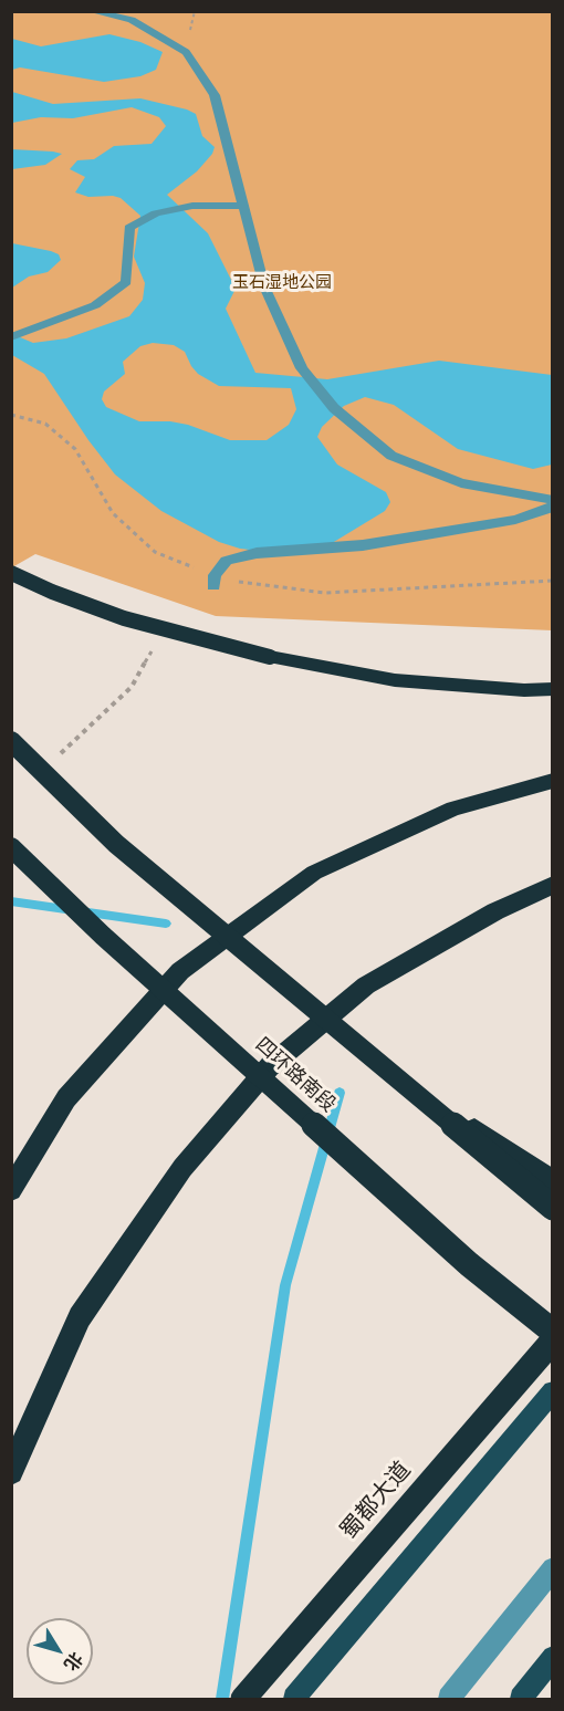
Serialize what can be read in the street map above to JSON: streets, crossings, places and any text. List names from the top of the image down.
{
  "streets": {
    "highway": ["四环路南段", "蜀都大道"]
  },
  "parks": ["玉石湿地公园"],
  "north": "bottom right"
}
